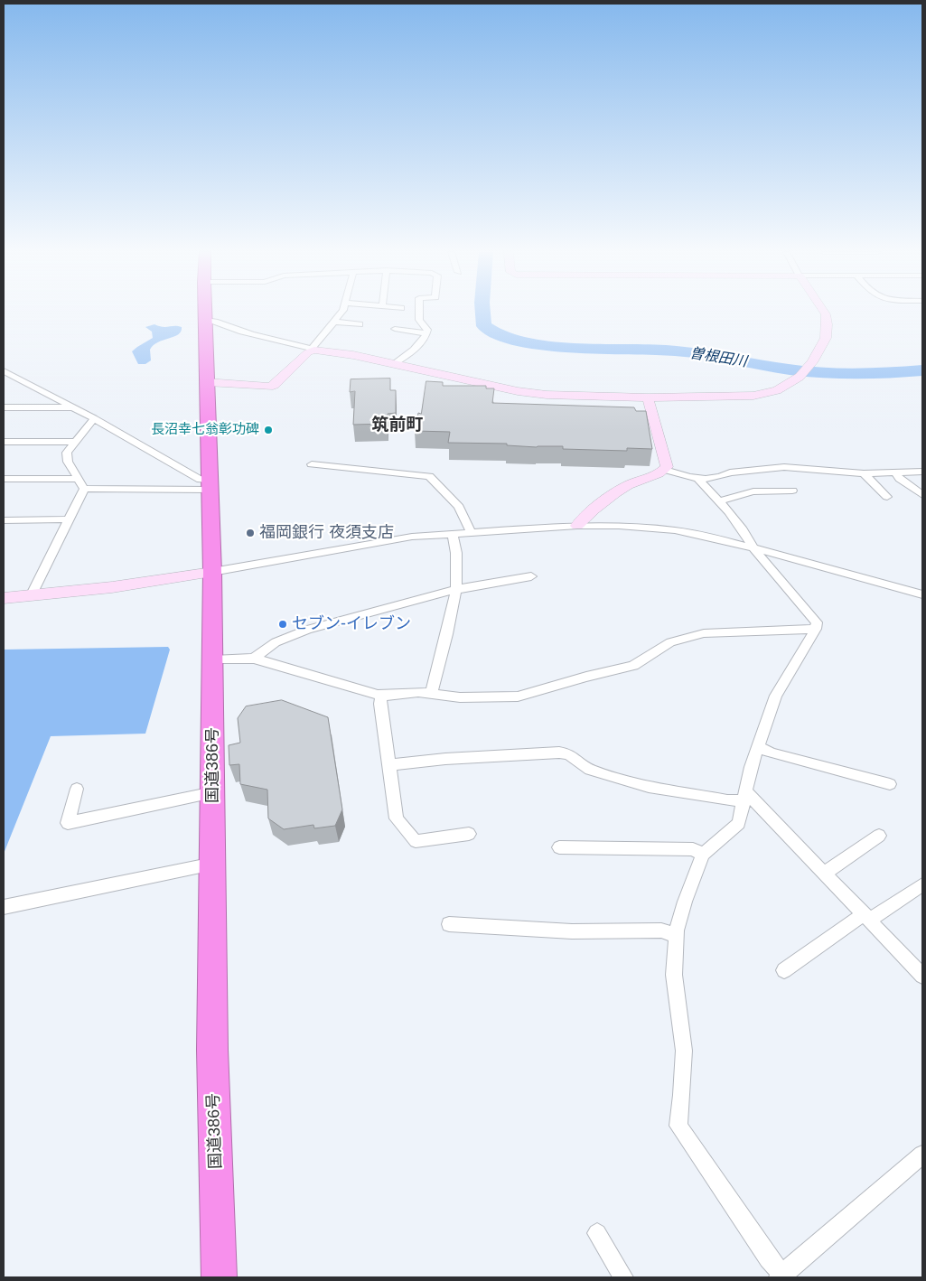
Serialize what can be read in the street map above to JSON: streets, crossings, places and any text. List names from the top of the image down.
{
  "streets": {
    "highway": ["国道386号"]
  },
  "districts": ["筑前町"],
  "water": ["曽根田川"],
  "places": ["長沼幸七翁彰功碑", "福岡銀行 夜須支店", "セブン-イレブン"]
}
